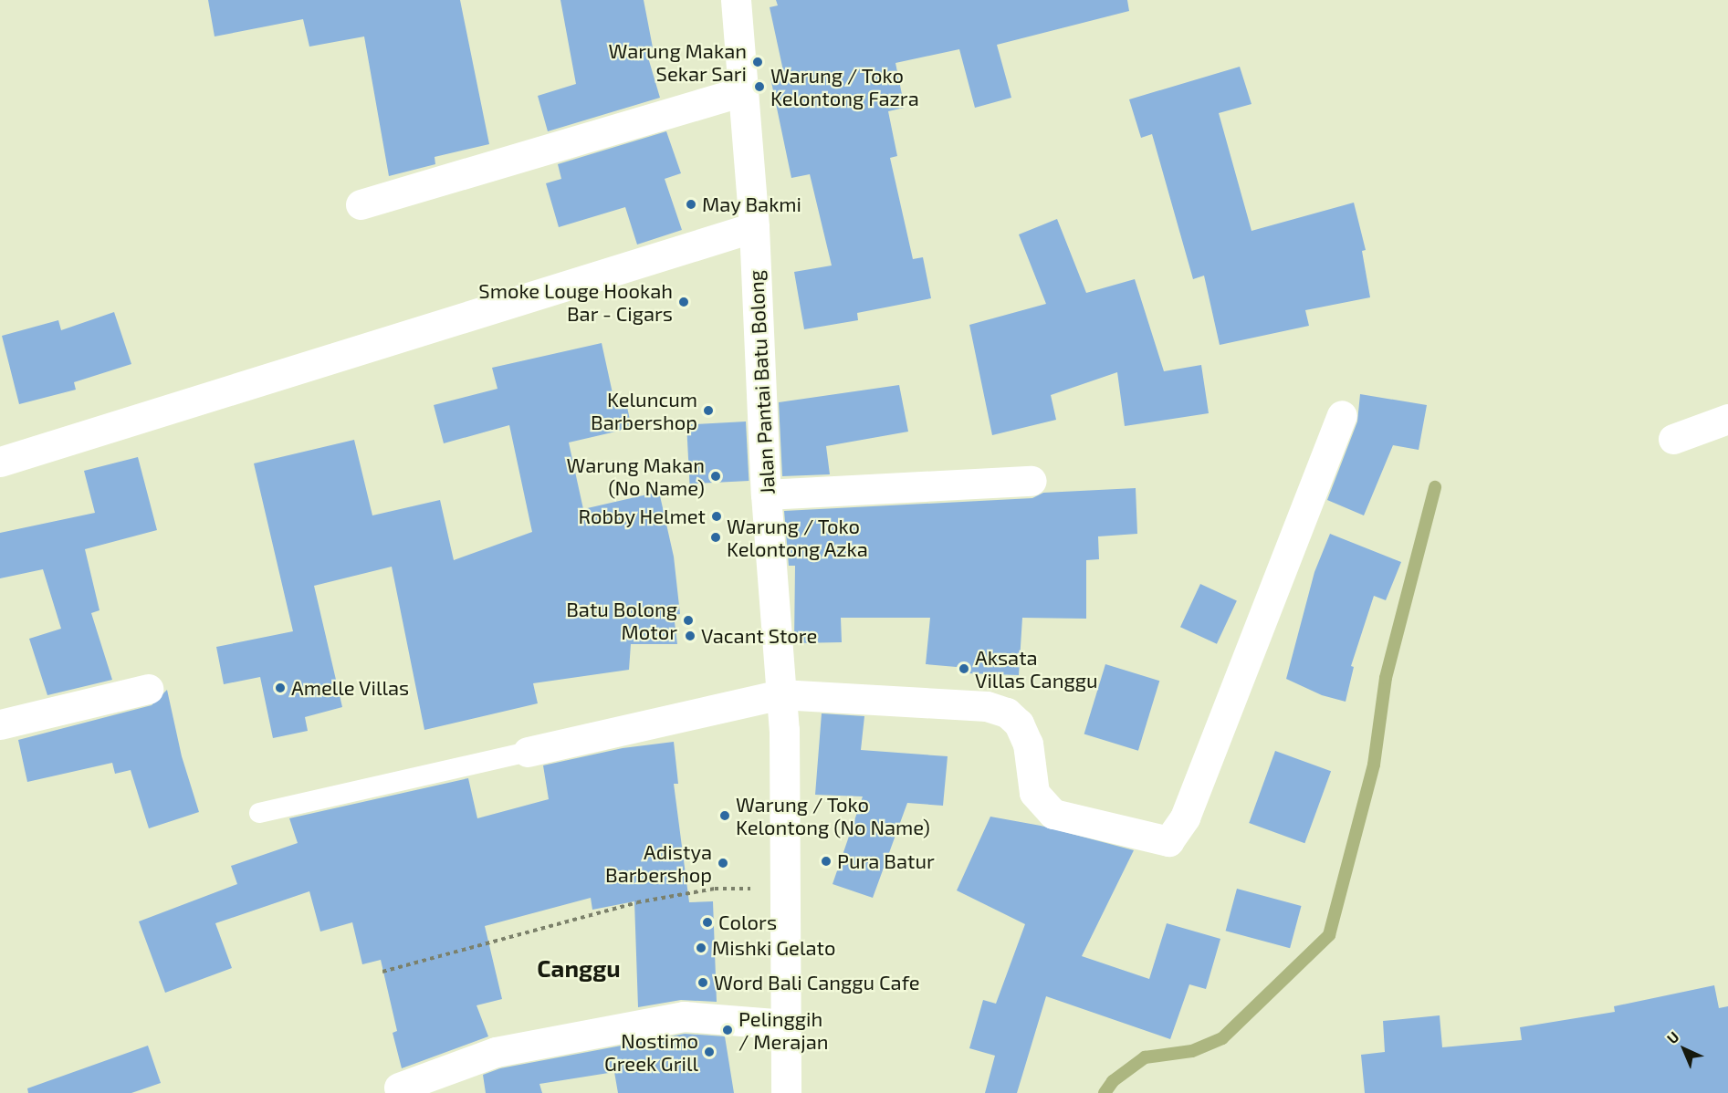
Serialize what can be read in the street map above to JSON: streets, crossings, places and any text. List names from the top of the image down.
{
  "streets": {
    "street": ["Jalan Pantai Batu Bolong"]
  },
  "districts": ["Canggu"],
  "places": [
    "Warung Makan Sekar Sari",
    "Warung / Toko Kelontong Fazra",
    "May Bakmi",
    "Smoke Louge Hookah Bar - Cigars",
    "Keluncum Barbershop",
    "Warung Makan (No Name)",
    "Robby Helmet",
    "Warung / Toko Kelontong Azka",
    "Batu Bolong Motor",
    "Vacant Store",
    "Aksata Villas Canggu",
    "Amelle Villas",
    "Warung / Toko Kelontong (No Name)",
    "Pura Batur",
    "Adistya Barbershop",
    "Colors",
    "Mishki Gelato",
    "Word Bali Canggu Cafe",
    "Pelinggih / Merajan",
    "Nostimo Greek Grill"
  ],
  "north": "top left"
}
